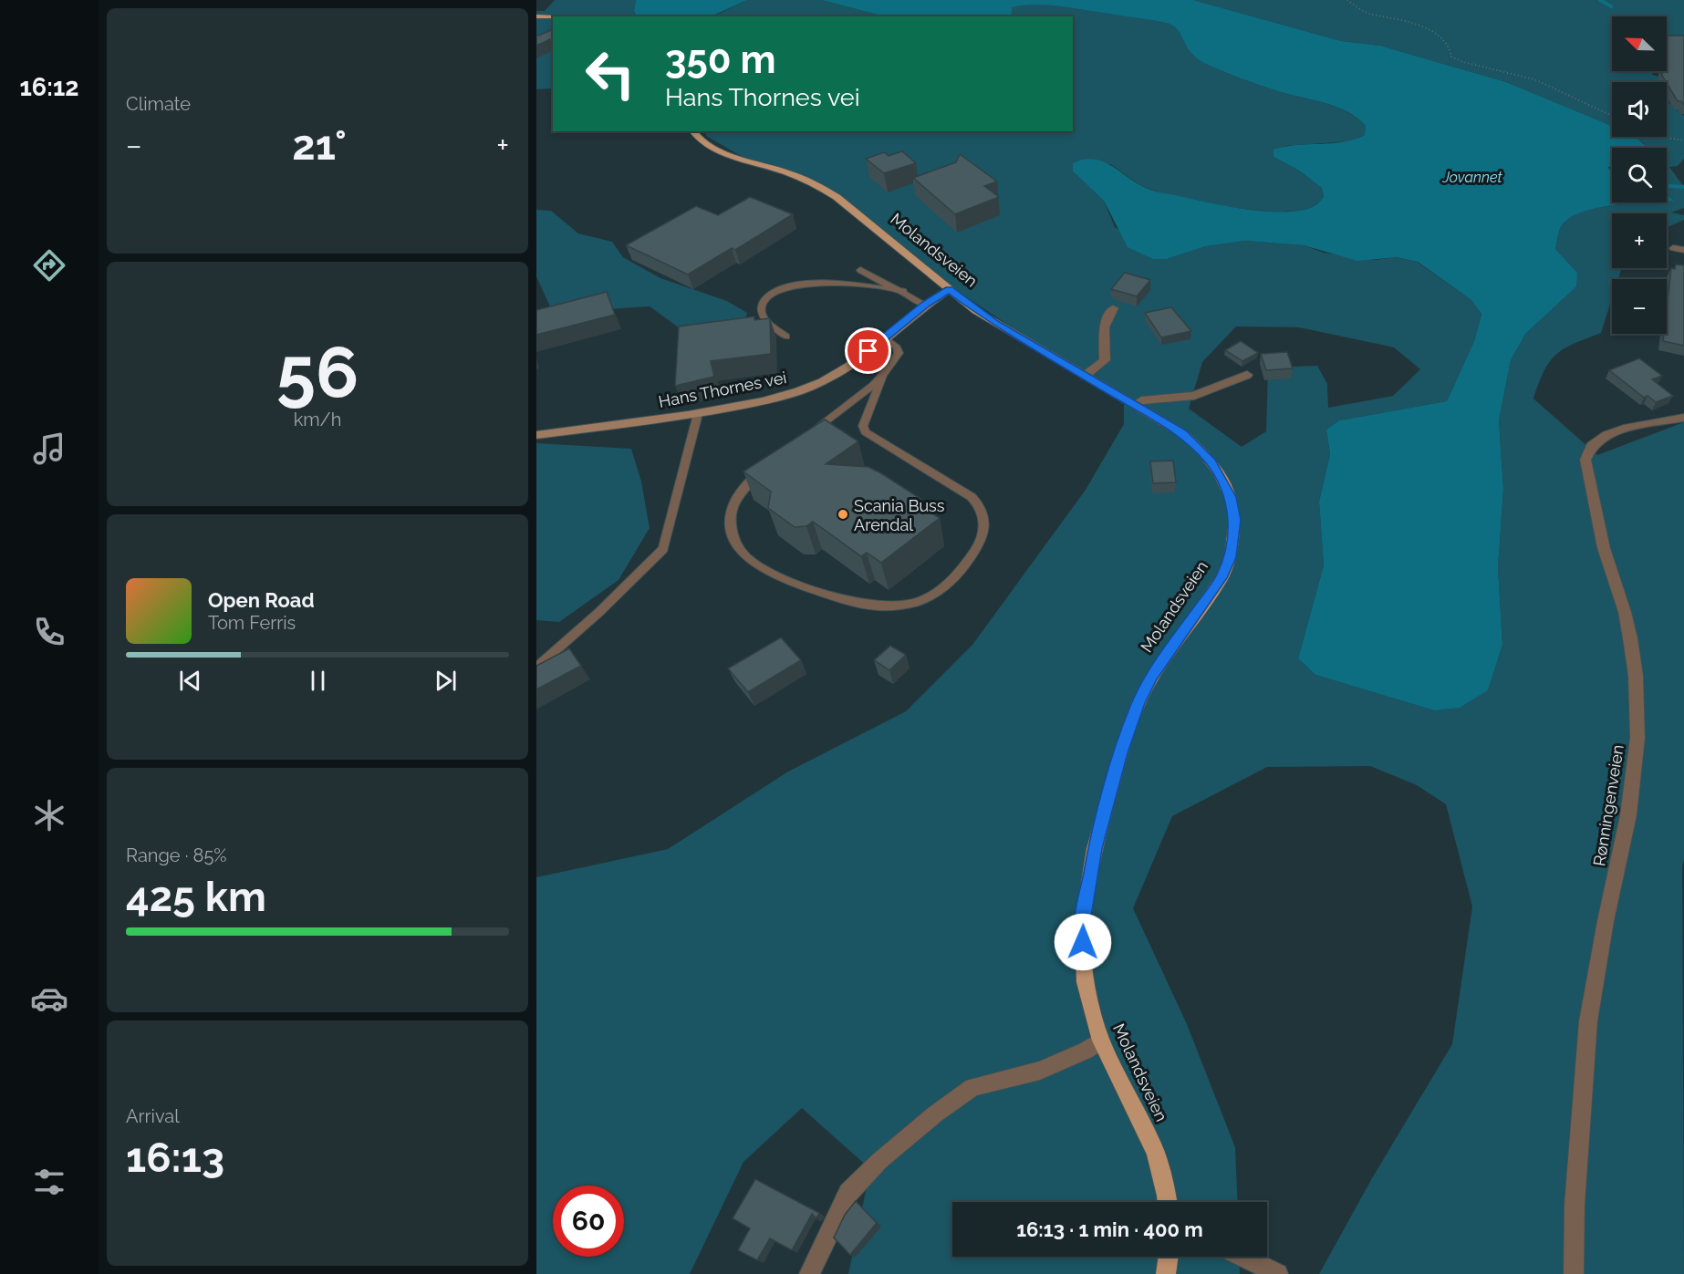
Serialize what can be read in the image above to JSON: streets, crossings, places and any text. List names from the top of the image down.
{
  "streets": {
    "main road": ["Molandsveien"],
    "street": ["Hans Thornes vei", "Rønningenveien"]
  },
  "crossings": [
    ["Molandsveien", "Hans Thornes vei"]
  ],
  "water": ["Jovannet"],
  "places": ["Scania Buss Arendal"],
  "north": "top left",
  "page": {
    "tabs": "16:12",
    "tile": [
      "Climate",
      ["56", "km/h"],
      ["Range · 85%", "425 km"],
      ["Arrival", "16:13"]
    ],
    "map_buttons": ["+", "−"],
    "turn": ["350 m", "Hans Thornes vei"],
    "heat": ["−", "21°", "+"],
    "song": ["Open Road", "Tom Ferris"],
    "limit": "60",
    "trip": "16:13 · 1 min · 400 m"
  }
}
